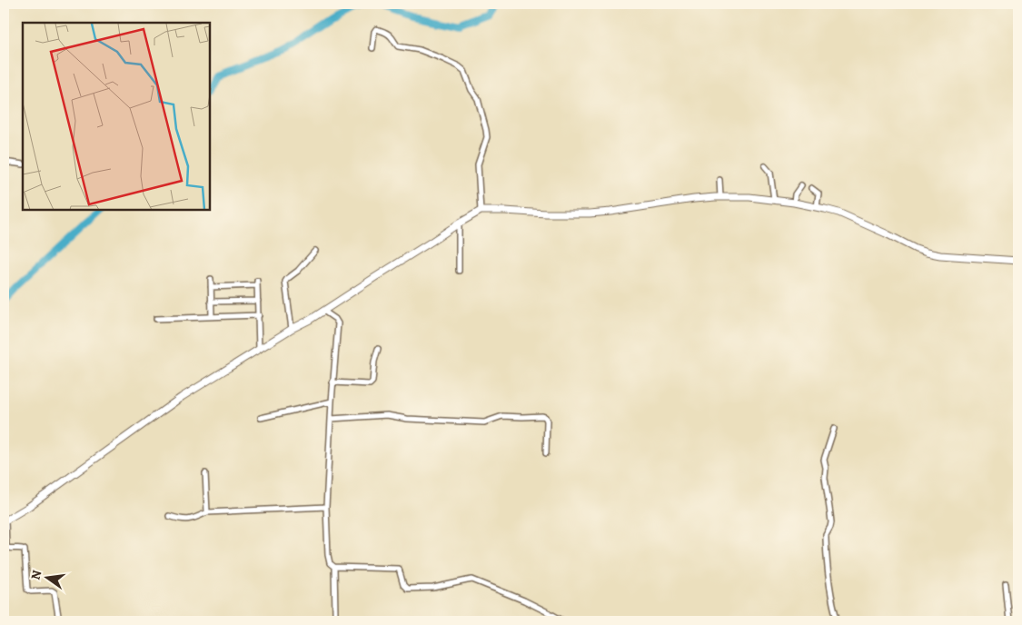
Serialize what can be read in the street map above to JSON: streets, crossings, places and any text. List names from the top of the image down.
{
  "north": "left"
}
